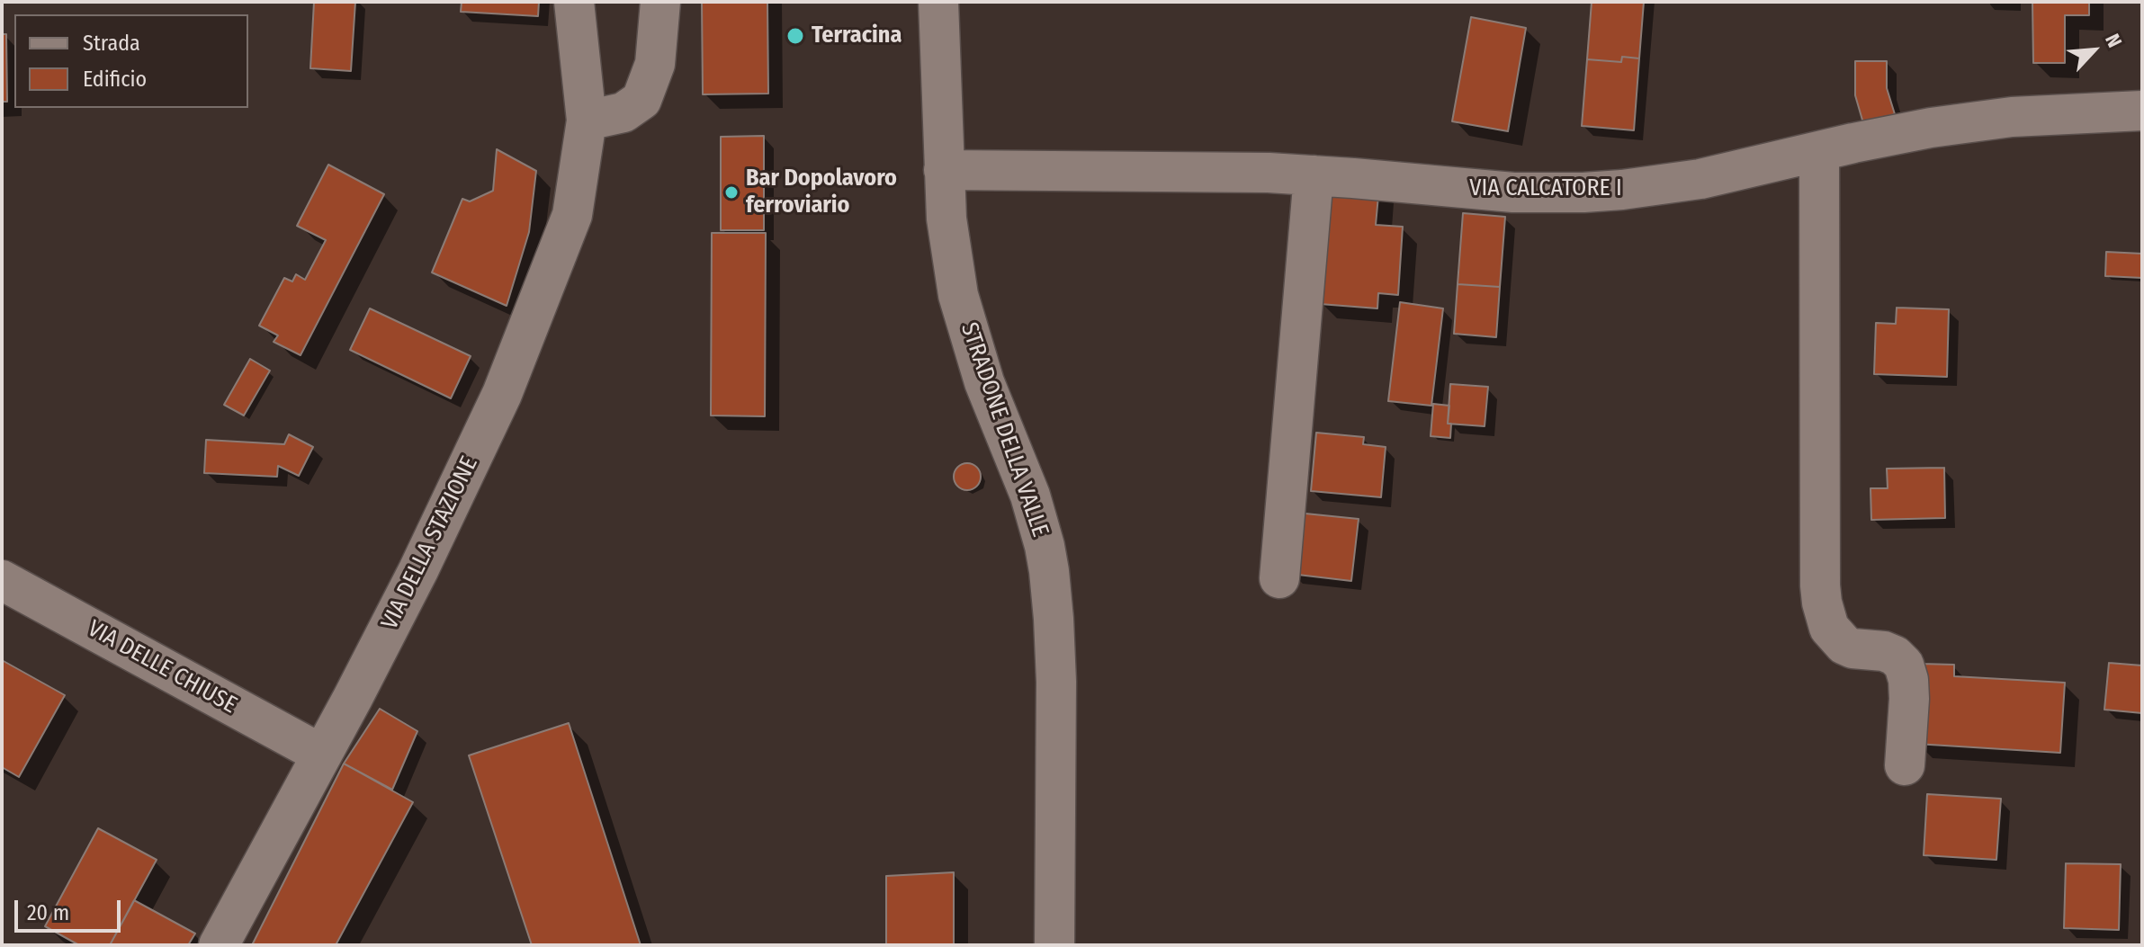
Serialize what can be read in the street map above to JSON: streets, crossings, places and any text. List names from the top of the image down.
{
  "streets": {
    "street": [
      "VIA CALCATORE I",
      "STRADONE DELLA VALLE",
      "VIA DELLA STAZIONE",
      "VIA DELLE CHIUSE"
    ]
  },
  "crossings": [
    ["VIA CALCATORE I", "STRADONE DELLA VALLE"],
    ["VIA DELLA STAZIONE", "VIA DELLE CHIUSE"]
  ],
  "places": ["Terracina", "Bar Dopolavoro ferroviario"],
  "legend": ["Strada", "Edificio"],
  "scale_bar": "20 m",
  "north": "top right"
}
